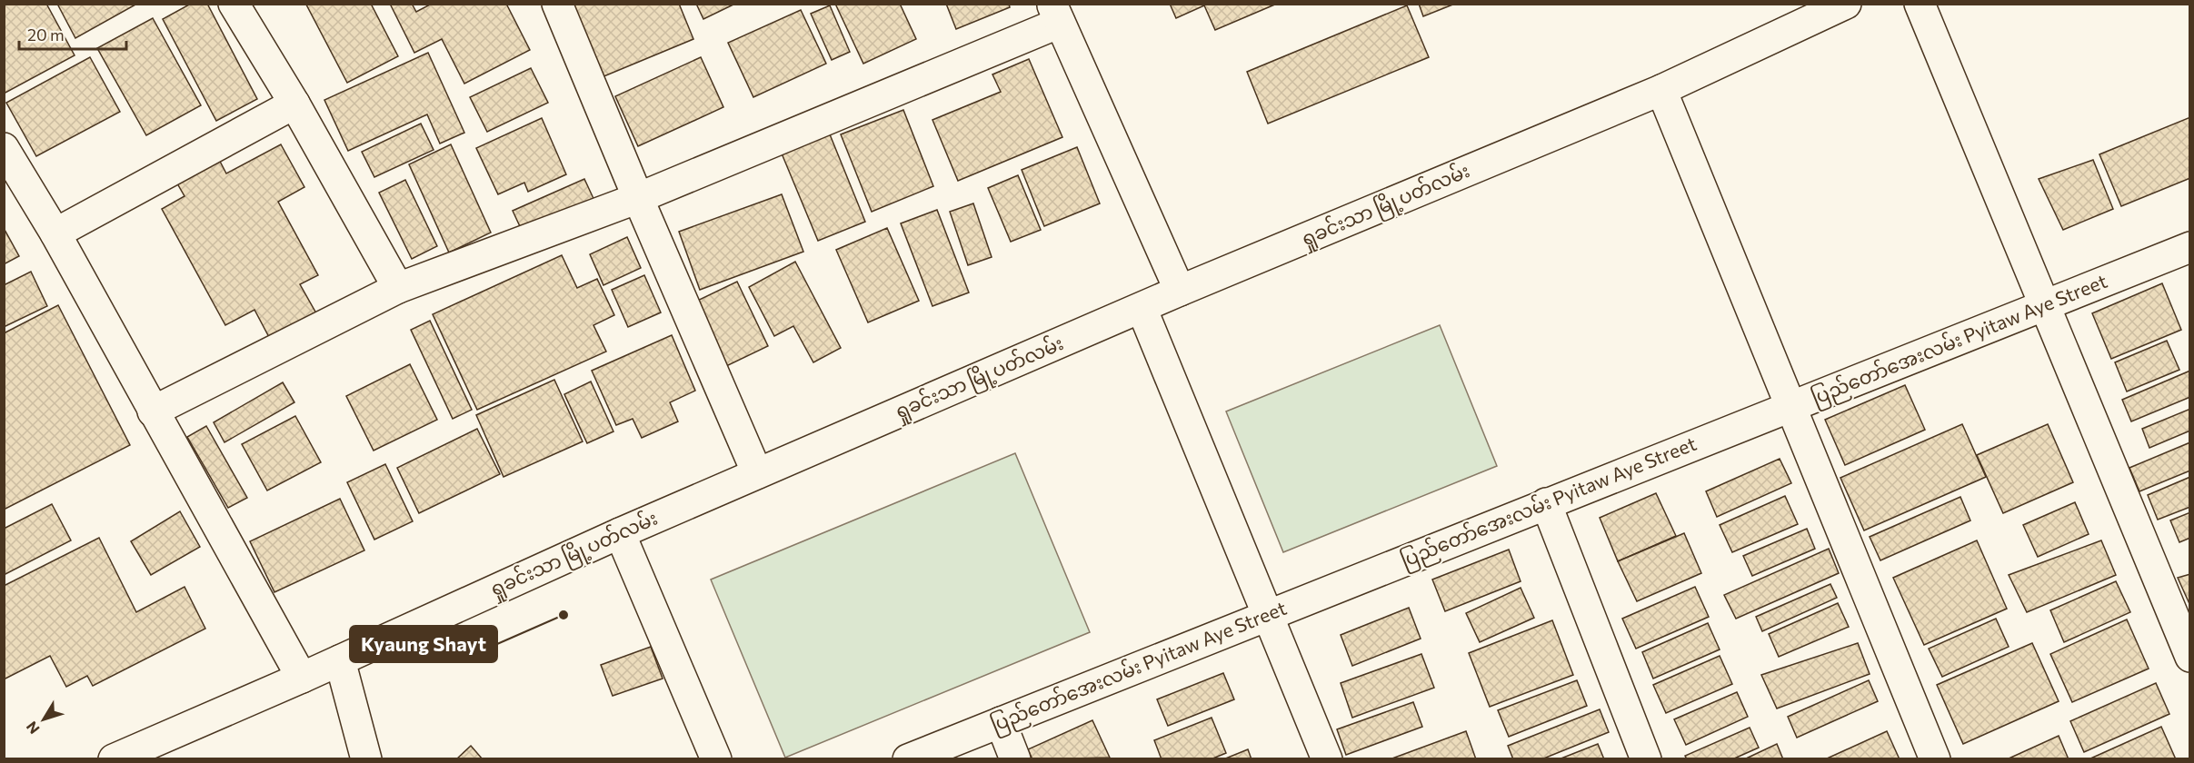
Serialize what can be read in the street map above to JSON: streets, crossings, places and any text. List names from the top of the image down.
{
  "streets": {
    "street": ["ရှုခင်းသာ မြို့ပတ်လမ်း", "ပြည်တော်အေးလမ်း Pyitaw Aye Street"]
  },
  "places": ["Kyaung Shayt"],
  "scale_bar": "20 m",
  "north": "bottom left"
}
